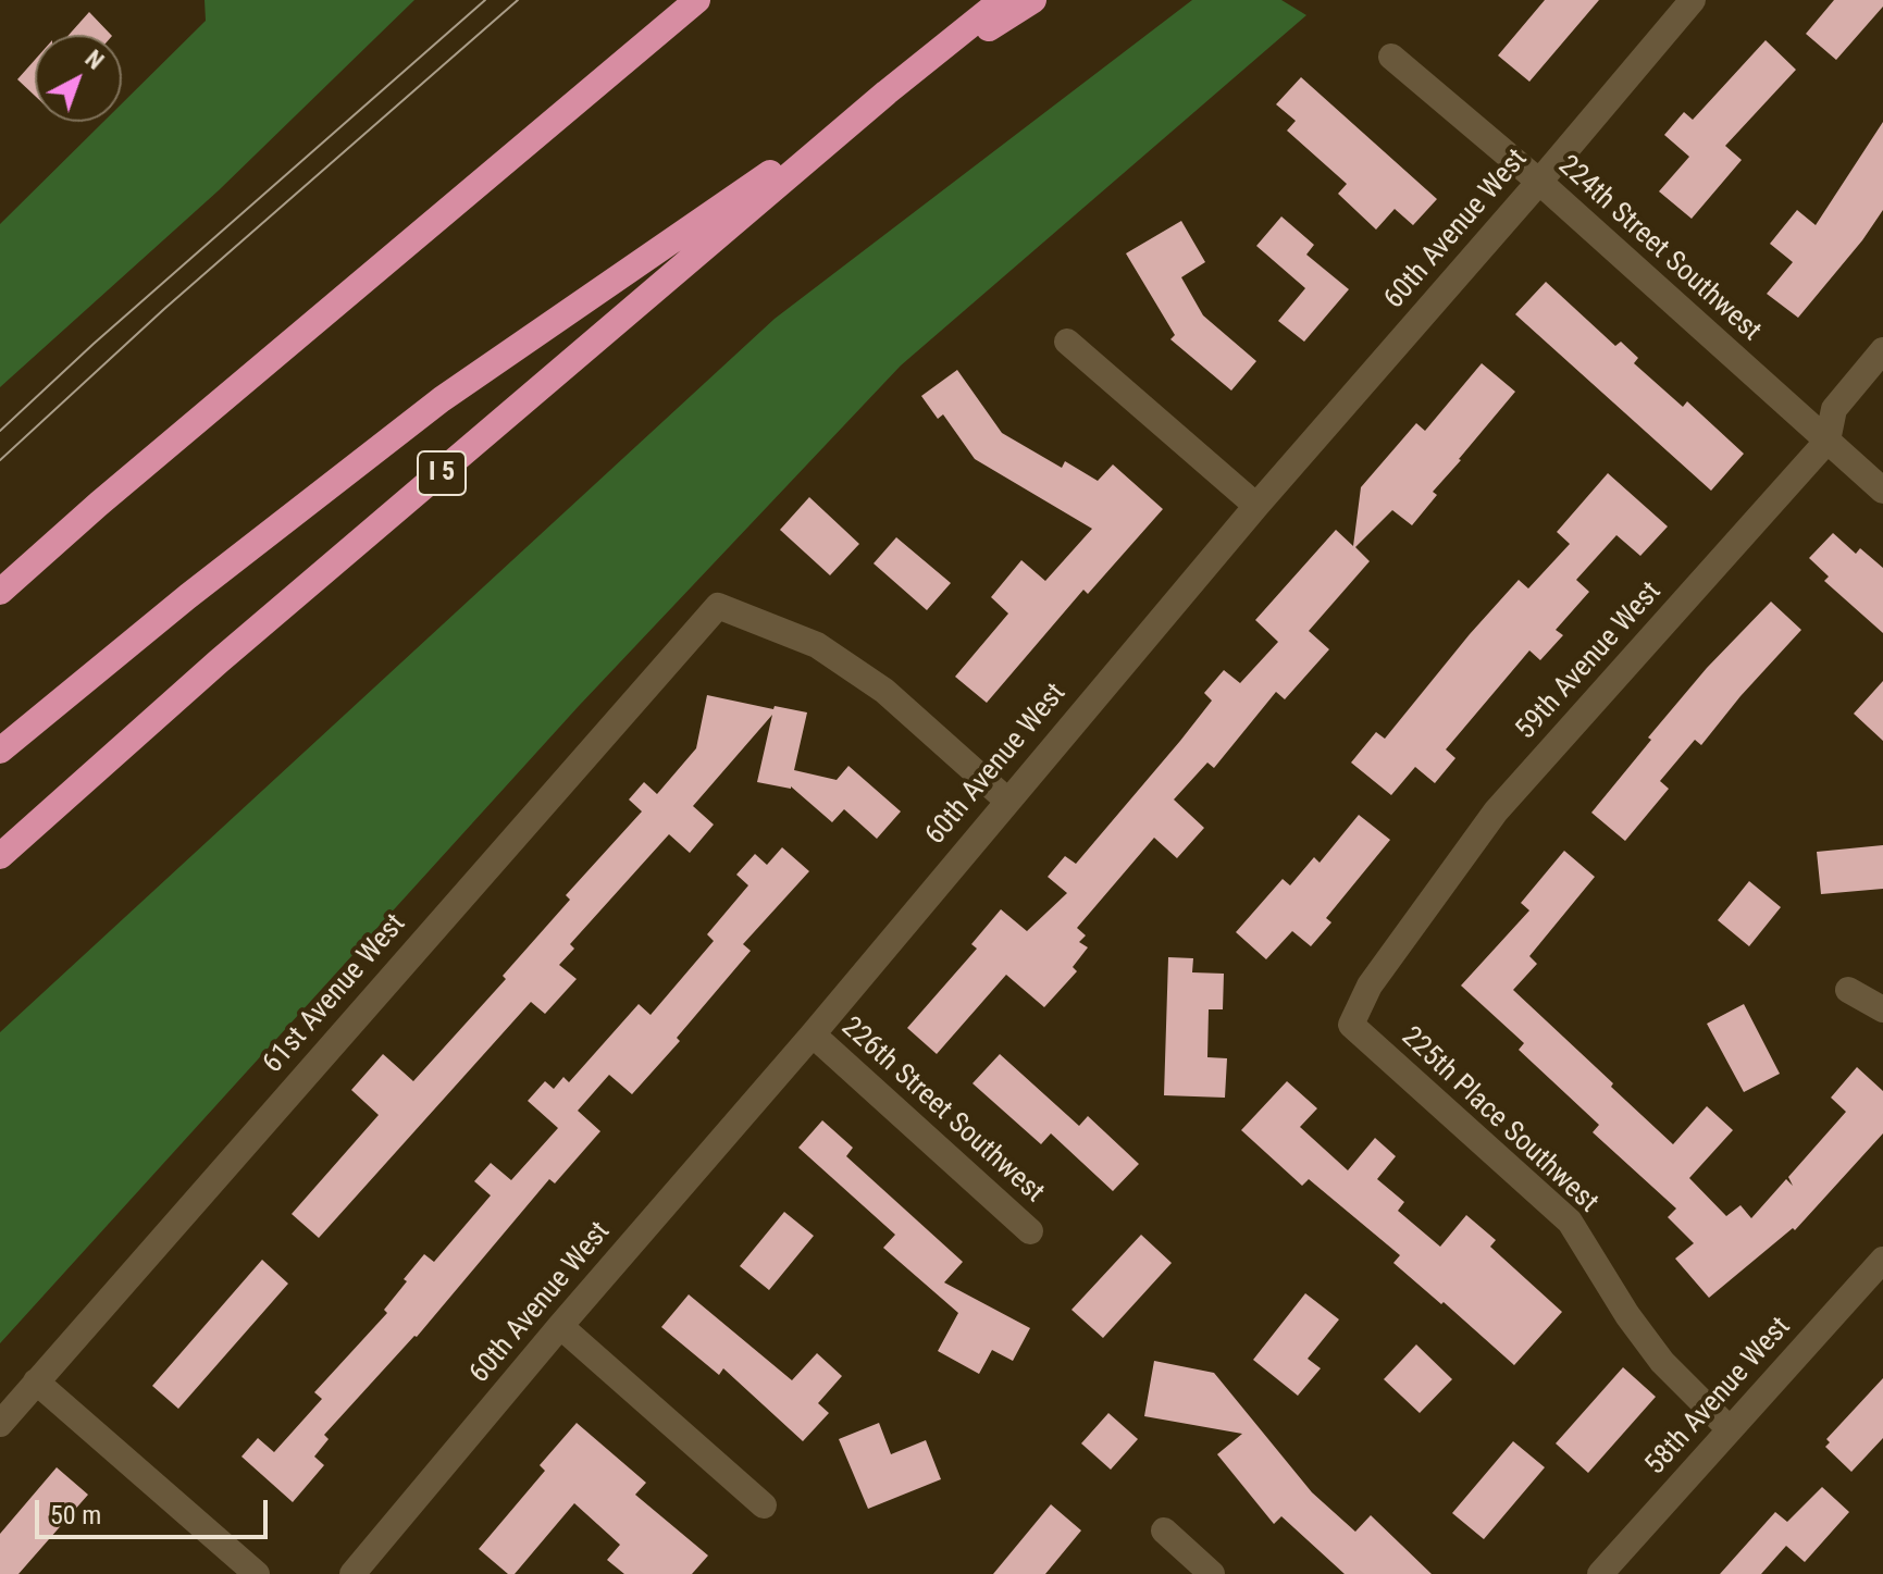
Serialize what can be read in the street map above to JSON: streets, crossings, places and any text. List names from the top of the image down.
{
  "streets": {
    "highway": ["I 5"],
    "street": [
      "60th Avenue West",
      "224th Street Southwest",
      "59th Avenue West",
      "61st Avenue West",
      "226th Street Southwest",
      "225th Place Southwest",
      "58th Avenue West"
    ]
  },
  "crossings": [
    ["60th Avenue West", "224th Street Southwest"],
    ["60th Avenue West", "61st Avenue West"],
    ["60th Avenue West", "226th Street Southwest"],
    ["224th Street Southwest", "59th Avenue West"],
    ["59th Avenue West", "225th Place Southwest"],
    ["225th Place Southwest", "58th Avenue West"]
  ],
  "scale_bar": "50 m",
  "north": "top right"
}
